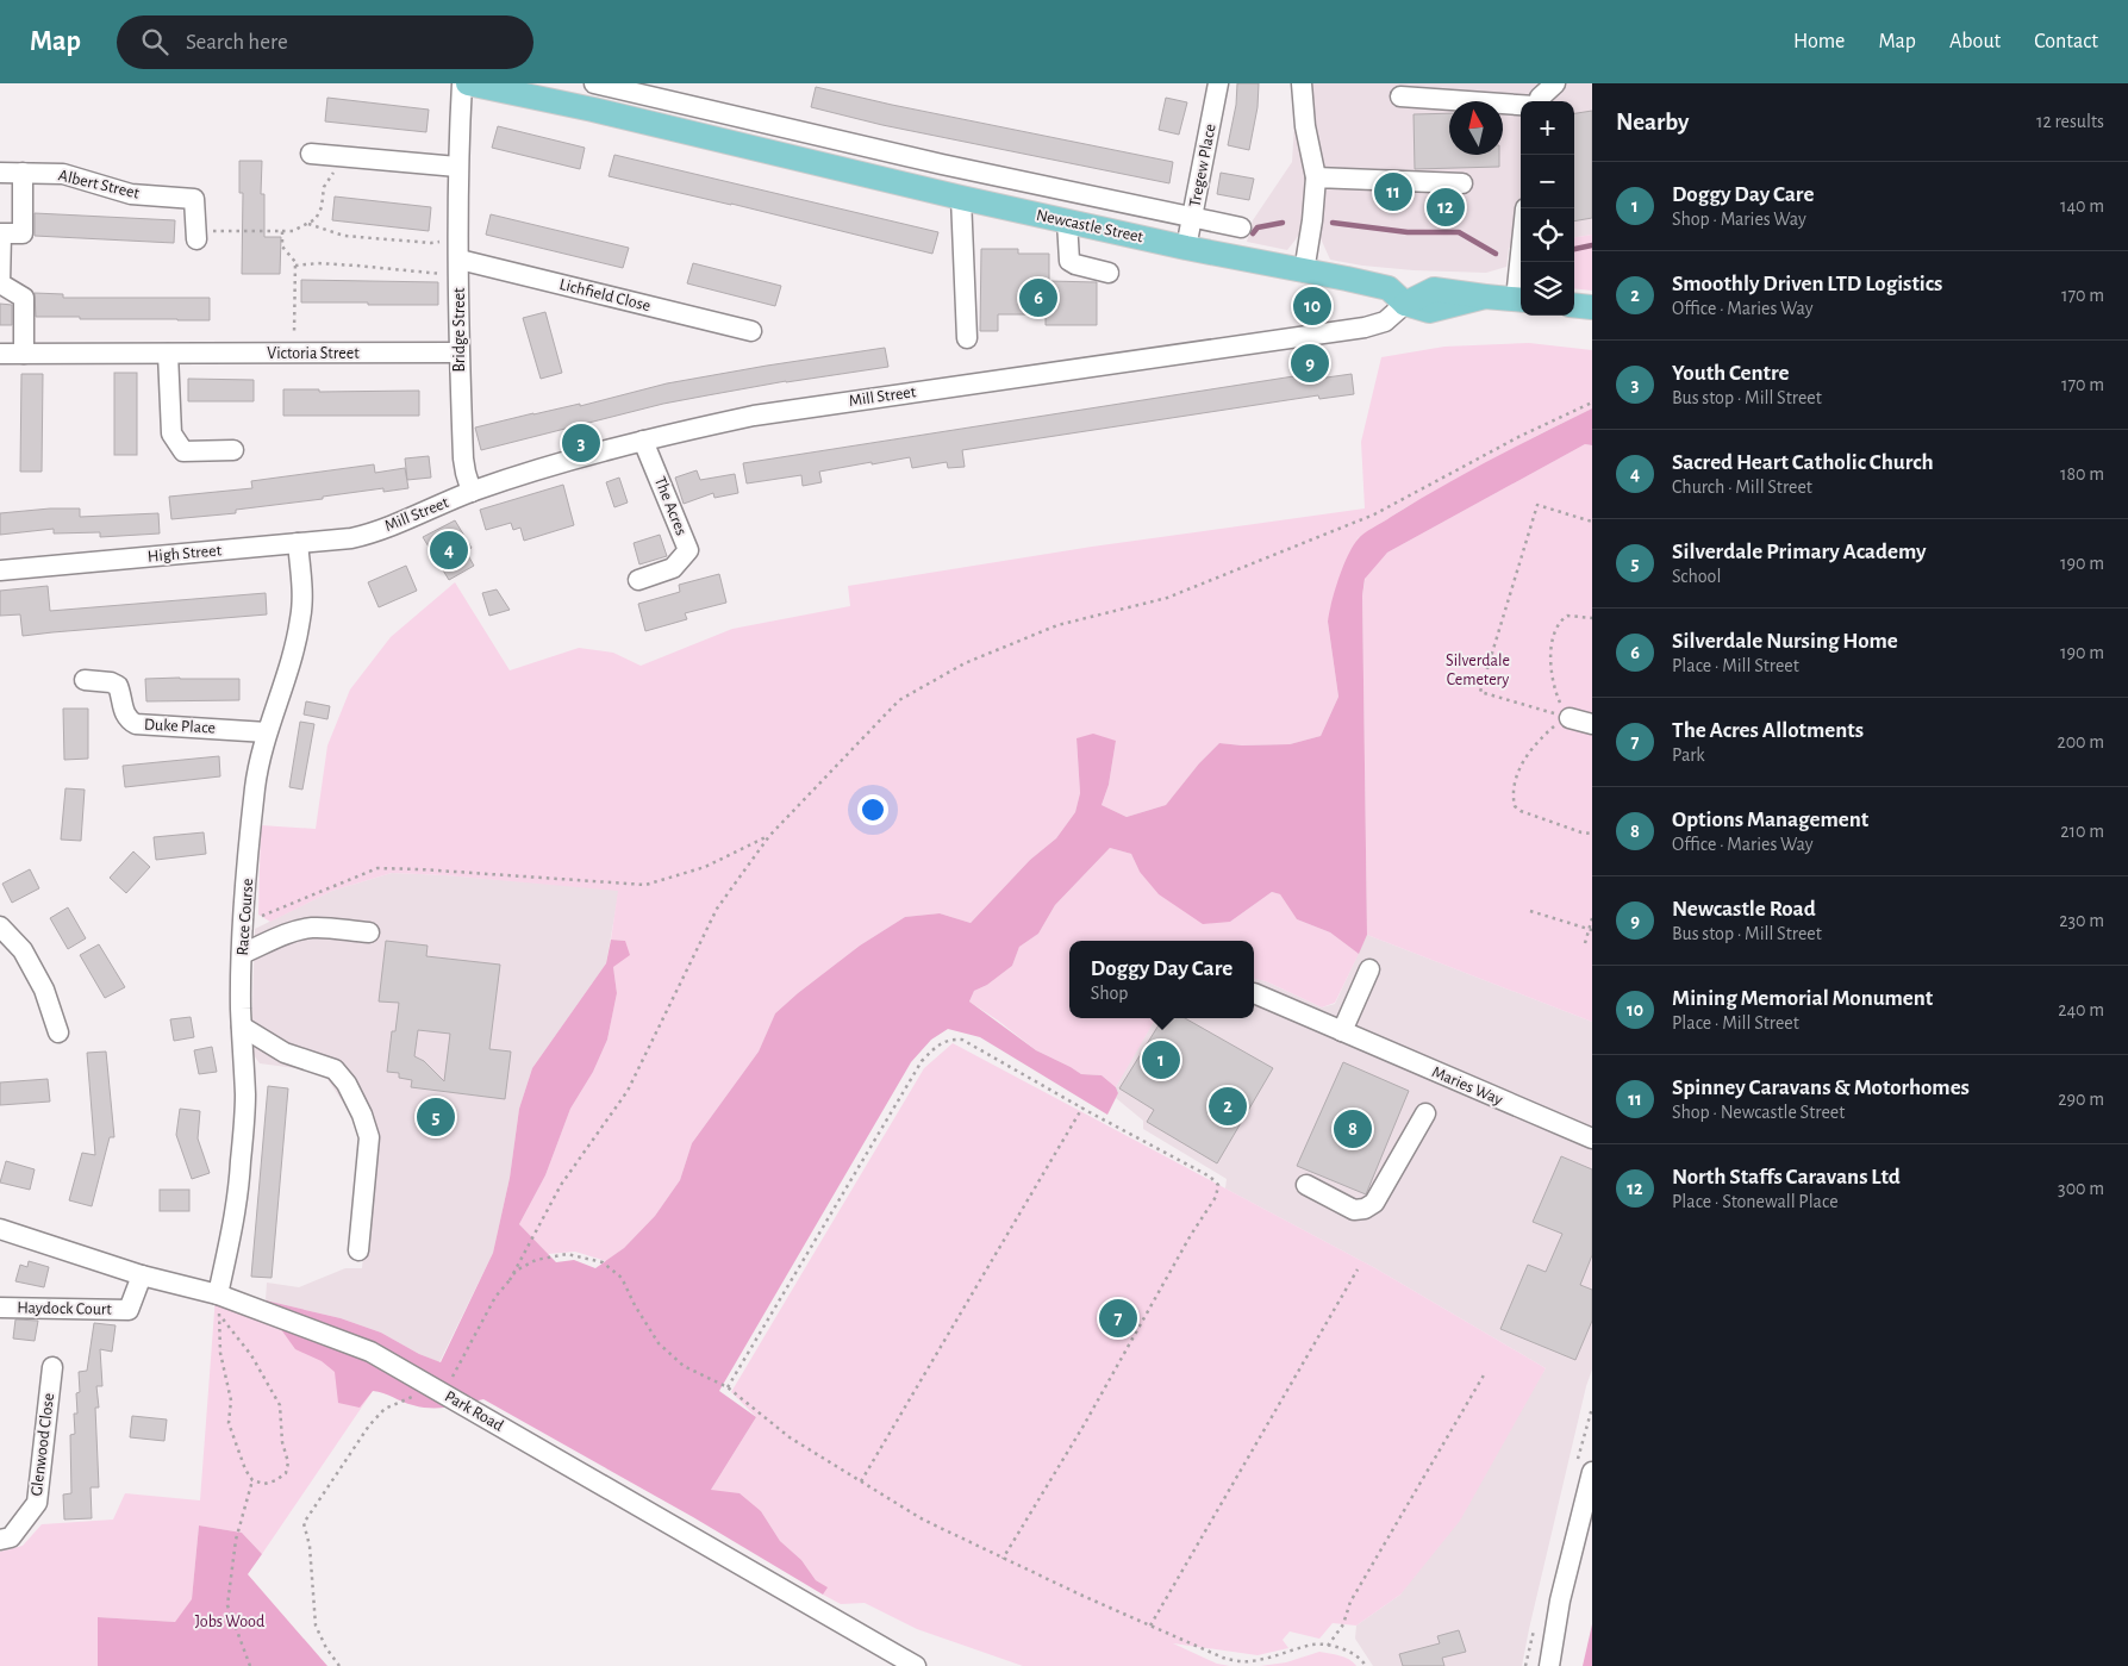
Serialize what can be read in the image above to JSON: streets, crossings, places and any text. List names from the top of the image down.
{
  "streets": {
    "main road": ["Newcastle Street"],
    "street": [
      "Tregew Place",
      "Albert Street",
      "Lichfield Close",
      "Bridge Street",
      "Victoria Street",
      "Mill Street",
      "The Acres",
      "High Street",
      "Duke Place",
      "Race Course",
      "Maries Way",
      "Haydock Court",
      "Park Road",
      "Glenwood Close"
    ]
  },
  "crossings": [
    ["Tregew Place", "Newcastle Street"],
    ["Newcastle Street", "Mill Street"],
    ["Lichfield Close", "Bridge Street"],
    ["Bridge Street", "Victoria Street"],
    ["Bridge Street", "Mill Street"],
    ["Mill Street", "The Acres"],
    ["Mill Street", "High Street"],
    ["High Street", "Race Course"],
    ["Duke Place", "Race Course"],
    ["Race Course", "Park Road"],
    ["Haydock Court", "Park Road"]
  ],
  "parks": ["Silverdale Cemetery", "Jobs Wood"],
  "north": "top",
  "page": {
    "header": "Map",
    "search": "Search here",
    "nav": [
      "Home",
      "Map",
      "About",
      "Contact"
    ],
    "heading": ["Nearby", "12 results"],
    "map_buttons": ["+", "−"],
    "list": [
      {
        "mark": "1",
        "name": "Doggy Day Care",
        "note": "Shop · Maries Way",
        "value": "140 m"
      },
      {
        "mark": "2",
        "name": "Smoothly Driven LTD Logistics",
        "note": "Office · Maries Way",
        "value": "170 m"
      },
      {
        "mark": "3",
        "name": "Youth Centre",
        "note": "Bus stop · Mill Street",
        "value": "170 m"
      },
      {
        "mark": "4",
        "name": "Sacred Heart Catholic Church",
        "note": "Church · Mill Street",
        "value": "180 m"
      },
      {
        "mark": "5",
        "name": "Silverdale Primary Academy",
        "note": "School",
        "value": "190 m"
      },
      {
        "mark": "6",
        "name": "Silverdale Nursing Home",
        "note": "Place · Mill Street",
        "value": "190 m"
      },
      {
        "mark": "7",
        "name": "The Acres Allotments",
        "note": "Park",
        "value": "200 m"
      },
      {
        "mark": "8",
        "name": "Options Management",
        "note": "Office · Maries Way",
        "value": "210 m"
      },
      {
        "mark": "9",
        "name": "Newcastle Road",
        "note": "Bus stop · Mill Street",
        "value": "230 m"
      },
      {
        "mark": "10",
        "name": "Mining Memorial Monument",
        "note": "Place · Mill Street",
        "value": "240 m"
      },
      {
        "mark": "11",
        "name": "Spinney Caravans & Motorhomes",
        "note": "Shop · Newcastle Street",
        "value": "290 m"
      },
      {
        "mark": "12",
        "name": "North Staffs Caravans Ltd",
        "note": "Place · Stonewall Place",
        "value": "300 m"
      }
    ],
    "pins": [
      "11",
      "12",
      "6",
      "10",
      "9",
      "3",
      "4",
      "1",
      "2",
      "5",
      "8",
      "7"
    ],
    "popup": ["Doggy Day Care", "Shop"]
  }
}
